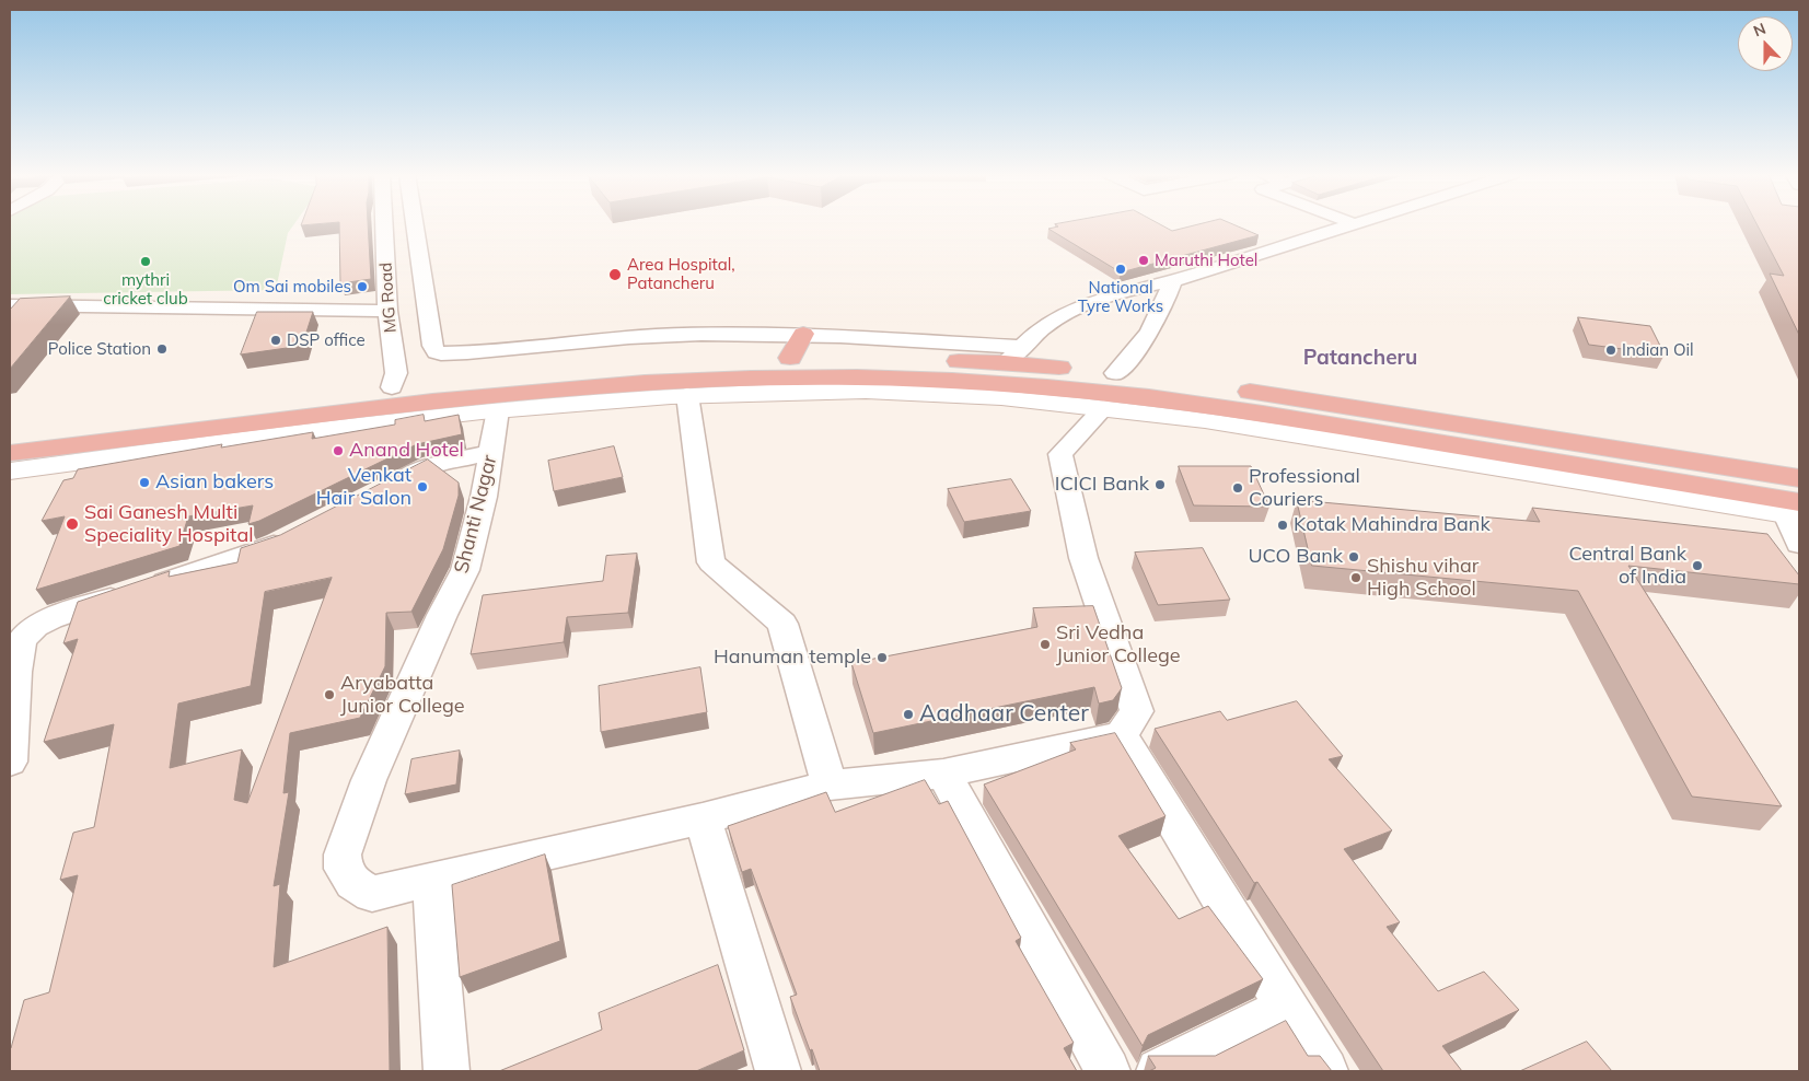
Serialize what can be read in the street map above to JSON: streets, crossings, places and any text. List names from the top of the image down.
{
  "streets": {
    "street": ["MG Road", "Shanti Nagar"]
  },
  "districts": ["Patancheru"],
  "places": [
    "Maruthi Hotel",
    "mythri cricket club",
    "National Tyre Works",
    "Area Hospital, Patancheru",
    "Om Sai mobiles",
    "DSP office",
    "Police Station",
    "Indian Oil",
    "Anand Hotel",
    "Asian bakers",
    "ICICI Bank",
    "Venkat Hair Salon",
    "Professional Couriers",
    "Sai Ganesh Multi Speciality Hospital",
    "Kotak Mahindra Bank",
    "UCO Bank",
    "Central Bank of India",
    "Shishu vihar High School",
    "Sri Vedha Junior College",
    "Hanuman temple",
    "Aryabatta Junior College",
    "Aadhaar Center"
  ],
  "north": "top"
}
